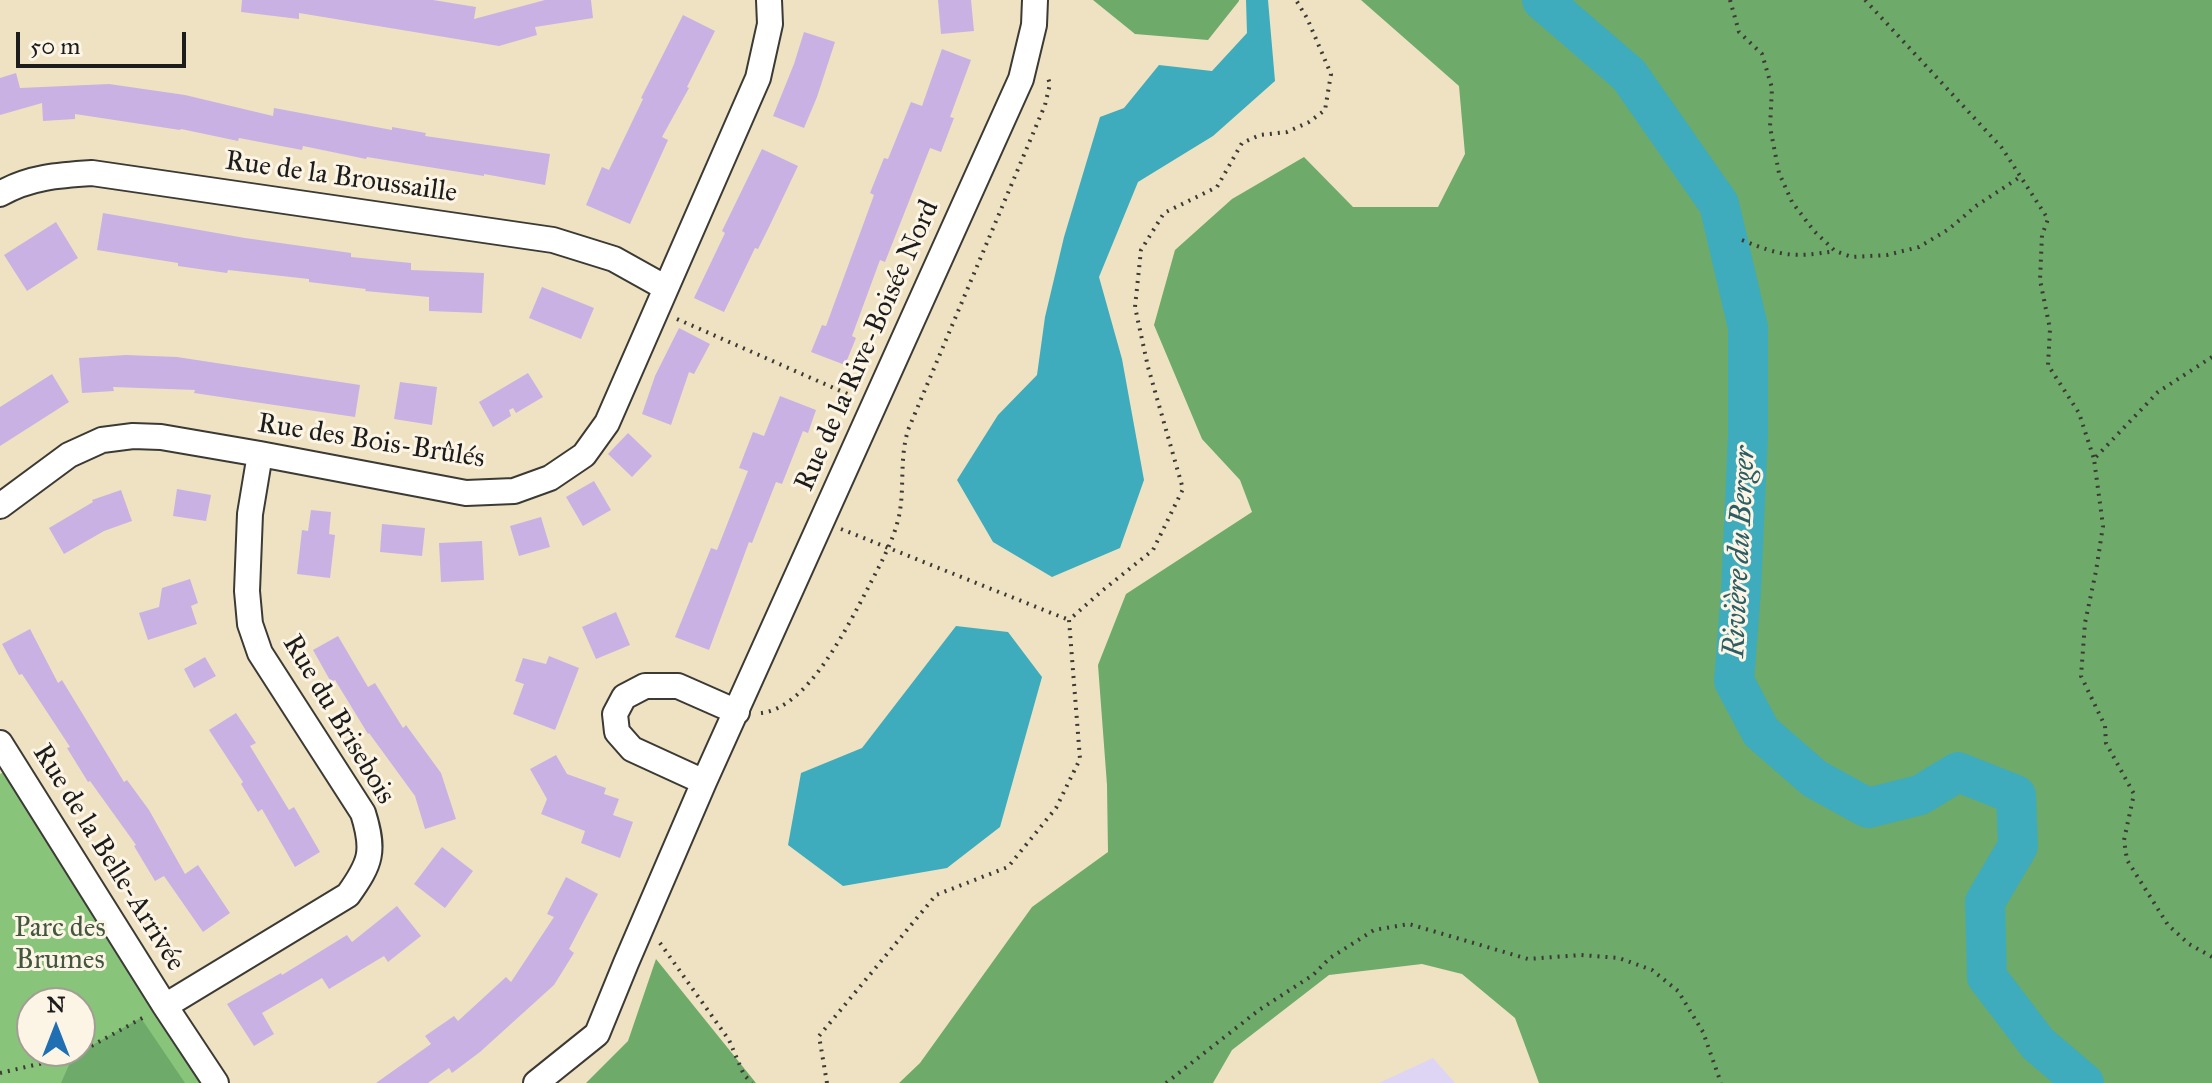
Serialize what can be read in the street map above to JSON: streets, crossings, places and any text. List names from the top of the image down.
{
  "streets": {
    "street": [
      "Rue de la Broussaille",
      "Rue de la Rive-Boisée Nord",
      "Rue des Bois-Brûlés",
      "Rue du Brisebois",
      "Rue de la Belle-Arrivée"
    ]
  },
  "crossings": [
    ["Rue de la Broussaille", "Rue des Bois-Brûlés"],
    ["Rue des Bois-Brûlés", "Rue du Brisebois"],
    ["Rue du Brisebois", "Rue de la Belle-Arrivée"]
  ],
  "water": ["Rivière du Berger"],
  "parks": ["Parc des Brumes"],
  "scale_bar": "50 m",
  "north": "top"
}
